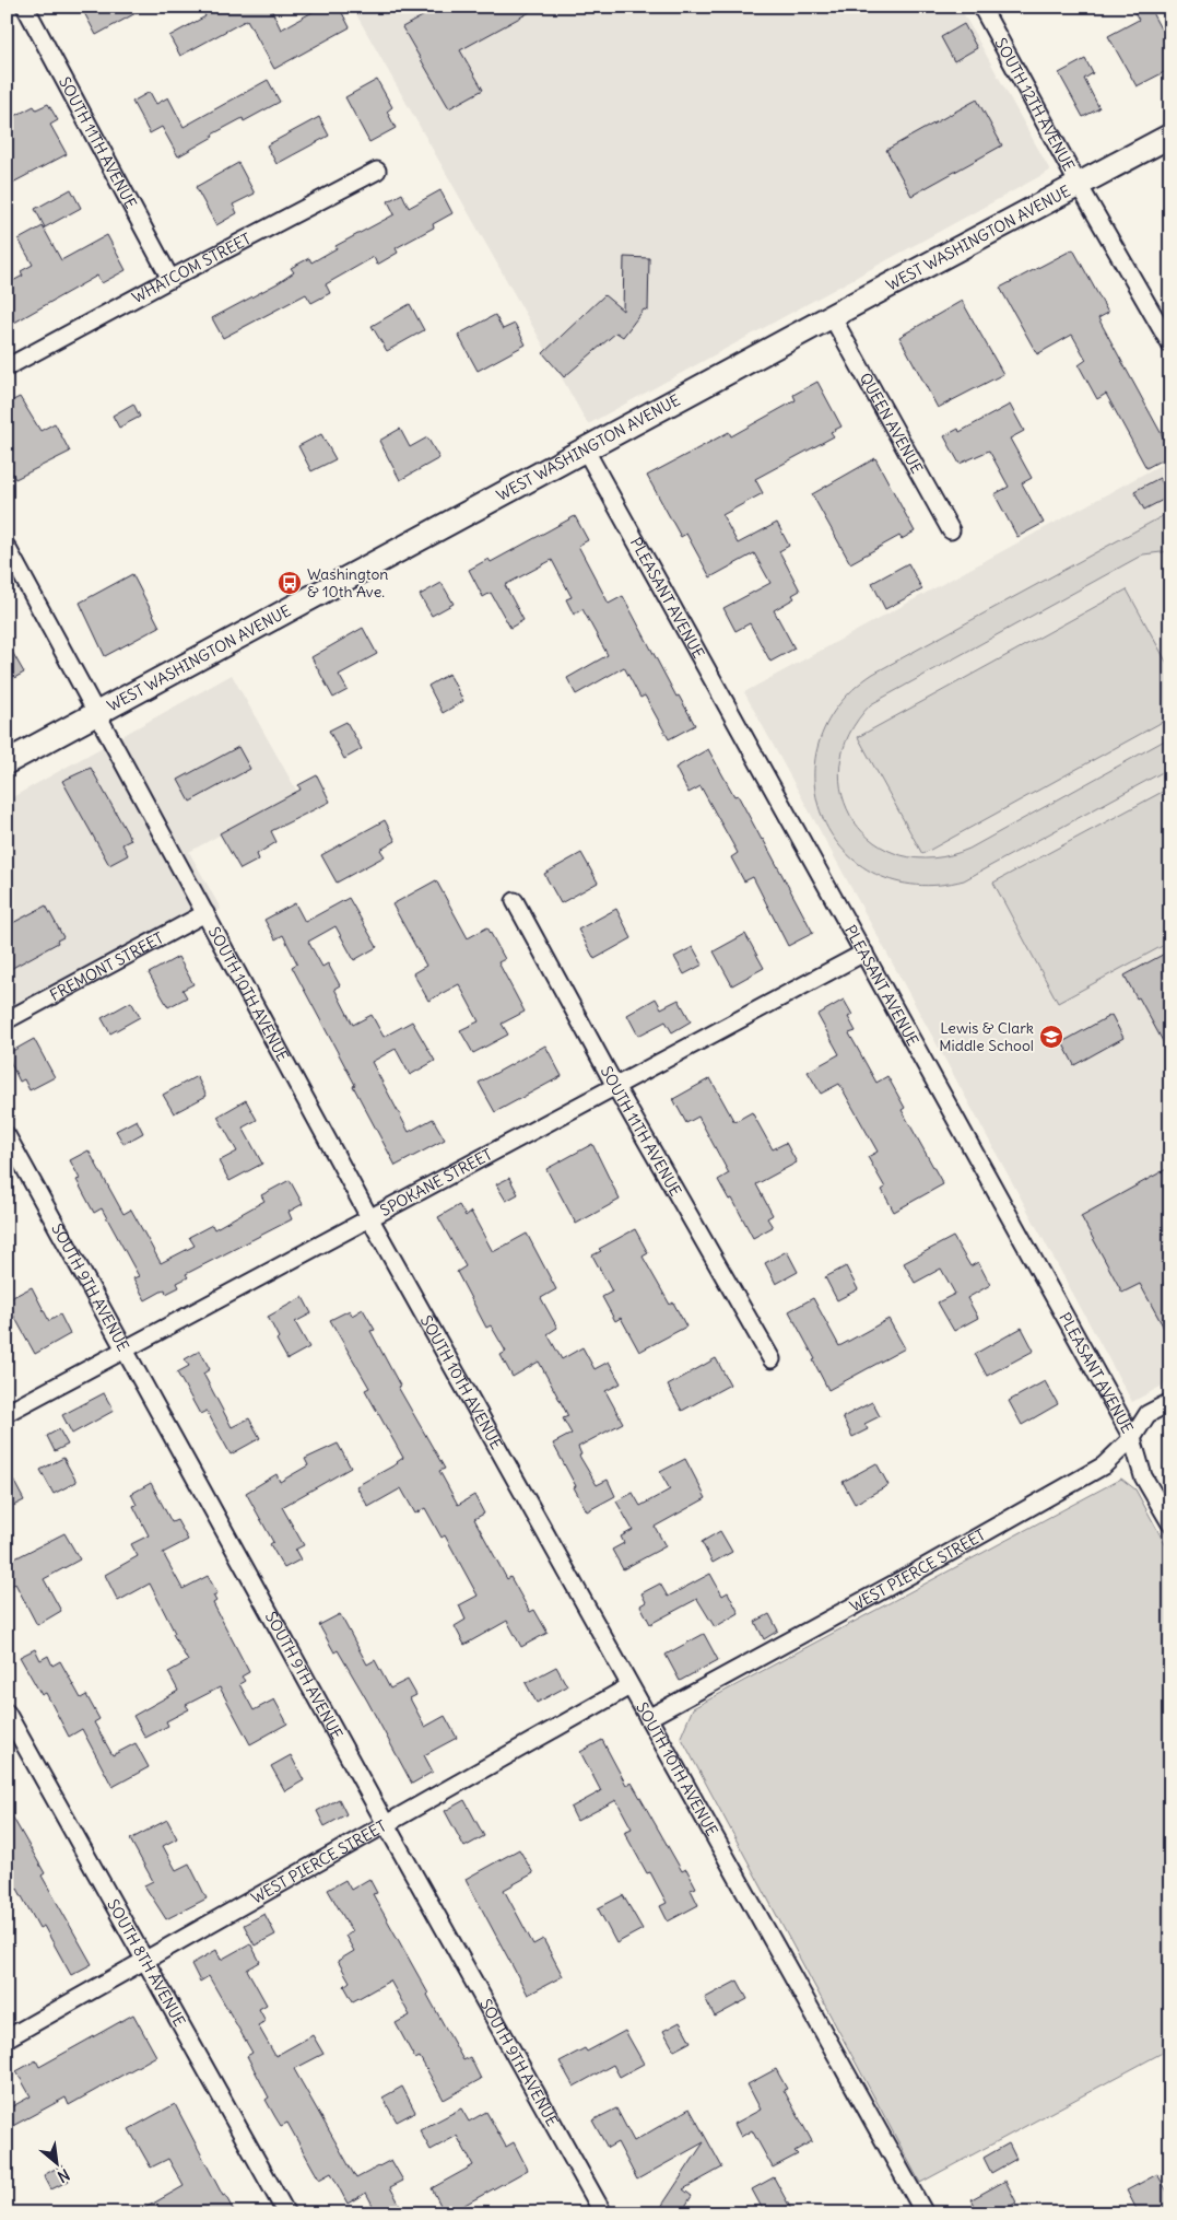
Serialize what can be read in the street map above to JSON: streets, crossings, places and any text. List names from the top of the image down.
{
  "streets": {
    "main road": ["WEST WASHINGTON AVENUE"],
    "street": [
      "SOUTH 12TH AVENUE",
      "SOUTH 11TH AVENUE",
      "WHATCOM STREET",
      "QUEEN AVENUE",
      "PLEASANT AVENUE",
      "FREMONT STREET",
      "SOUTH 10TH AVENUE",
      "SPOKANE STREET",
      "SOUTH 9TH AVENUE",
      "WEST PIERCE STREET",
      "SOUTH 8TH AVENUE"
    ]
  },
  "crossings": [
    ["SOUTH 12TH AVENUE", "WEST WASHINGTON AVENUE"],
    ["SOUTH 11TH AVENUE", "WHATCOM STREET"],
    ["SOUTH 11TH AVENUE", "SPOKANE STREET"],
    ["WEST WASHINGTON AVENUE", "QUEEN AVENUE"],
    ["WEST WASHINGTON AVENUE", "PLEASANT AVENUE"],
    ["WEST WASHINGTON AVENUE", "SOUTH 10TH AVENUE"],
    ["PLEASANT AVENUE", "SPOKANE STREET"],
    ["PLEASANT AVENUE", "WEST PIERCE STREET"],
    ["FREMONT STREET", "SOUTH 10TH AVENUE"],
    ["SOUTH 10TH AVENUE", "SPOKANE STREET"],
    ["SOUTH 10TH AVENUE", "WEST PIERCE STREET"],
    ["SPOKANE STREET", "SOUTH 9TH AVENUE"],
    ["SOUTH 9TH AVENUE", "WEST PIERCE STREET"],
    ["WEST PIERCE STREET", "SOUTH 8TH AVENUE"]
  ],
  "places": {
    "bus stop": ["Washington & 10th Ave."],
    "school or university": ["Lewis & Clark Middle School"]
  },
  "north": "bottom right"
}
